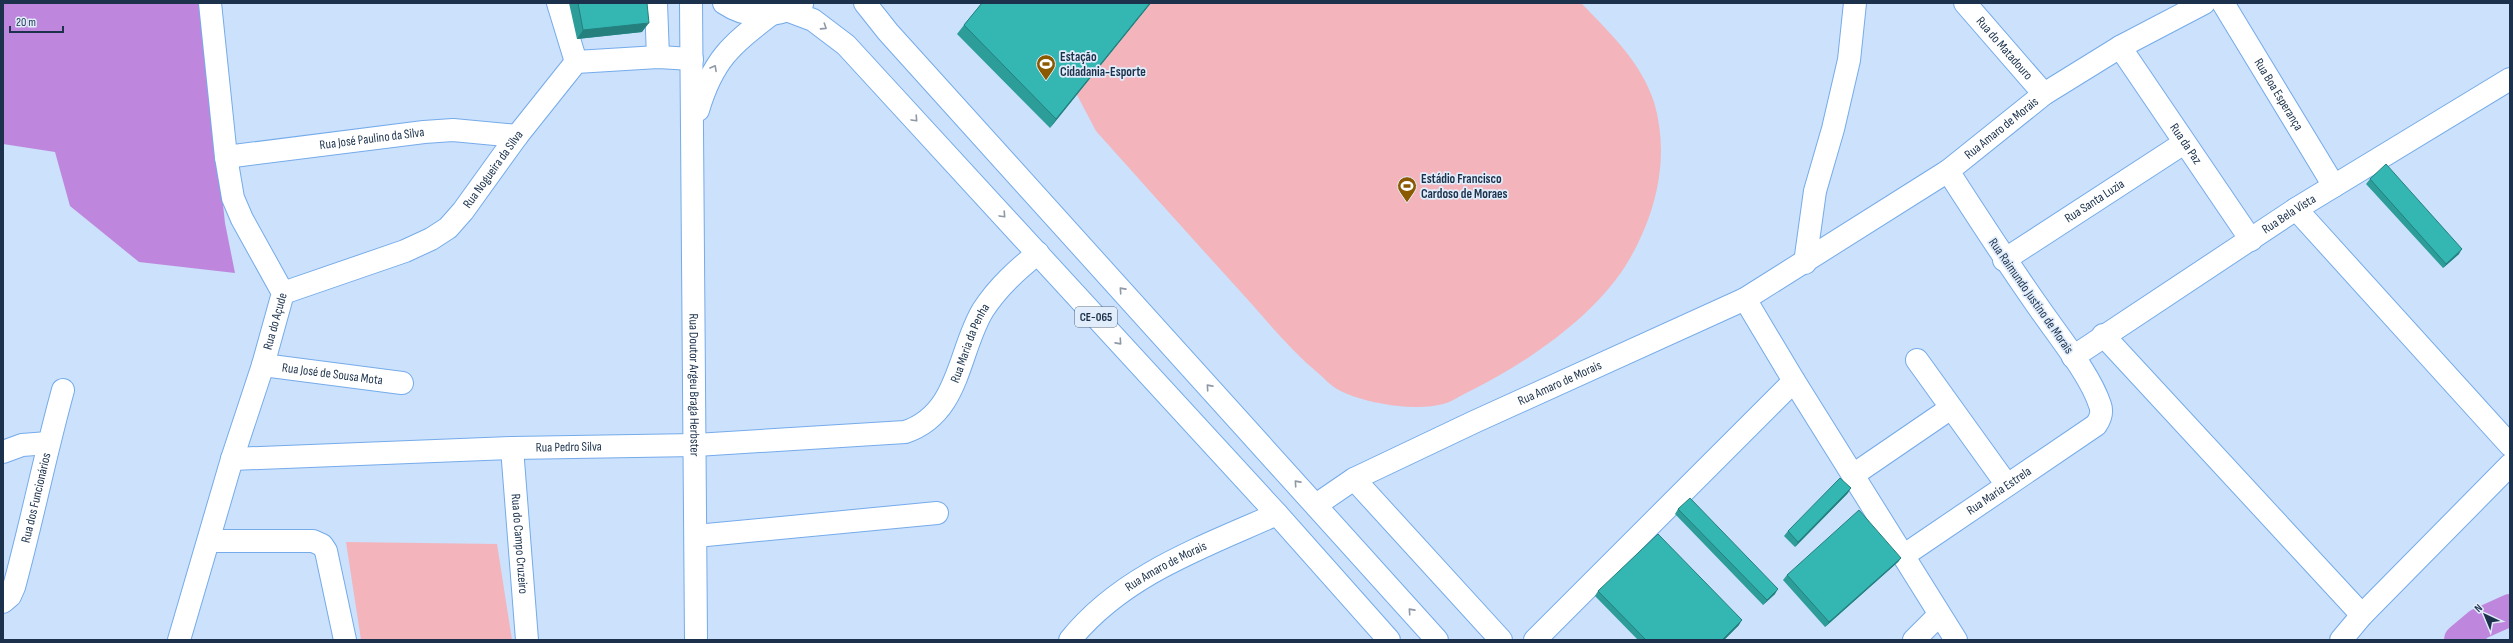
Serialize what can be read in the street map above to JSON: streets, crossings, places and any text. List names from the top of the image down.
{
  "streets": {
    "street": [
      "Rua do Matadouro",
      "Rua Boa Esperança",
      "Rua Amaro de Morais",
      "Rua José Paulino da Silva",
      "Rua da Paz",
      "Rua Nogueira da Silva",
      "Rua Santa Luzia",
      "Rua Bela Vista",
      "Rua Raimundo Justino de Morais",
      "CE-065",
      "Rua do Açude",
      "Rua Maria da Penha",
      "Rua José de Sousa Mota",
      "Rua Doutor Argeu Braga Herbster",
      "Rua Pedro Silva",
      "Rua Maria Estrela",
      "Rua dos Funcionários",
      "Rua do Campo Cruzeiro"
    ]
  },
  "crossings": [
    ["Rua do Matadouro", "Rua Amaro de Morais"],
    ["Rua Boa Esperança", "Rua Bela Vista"],
    ["Rua Amaro de Morais", "Rua da Paz"],
    ["Rua Amaro de Morais", "Rua Raimundo Justino de Morais"],
    ["Rua Amaro de Morais", "CE-065"],
    ["Rua José Paulino da Silva", "Rua Nogueira da Silva"],
    ["Rua José Paulino da Silva", "Rua do Açude"],
    ["Rua da Paz", "Rua Santa Luzia"],
    ["Rua da Paz", "Rua Bela Vista"],
    ["Rua Nogueira da Silva", "Rua do Açude"],
    ["Rua Santa Luzia", "Rua Raimundo Justino de Morais"],
    ["Rua Bela Vista", "Rua Raimundo Justino de Morais"],
    ["Rua Raimundo Justino de Morais", "Rua Maria Estrela"],
    ["CE-065", "Rua Maria da Penha"],
    ["CE-065", "Rua Doutor Argeu Braga Herbster"],
    ["Rua do Açude", "Rua José de Sousa Mota"],
    ["Rua do Açude", "Rua Pedro Silva"],
    ["Rua Maria da Penha", "Rua Pedro Silva"],
    ["Rua Doutor Argeu Braga Herbster", "Rua Pedro Silva"],
    ["Rua Pedro Silva", "Rua do Campo Cruzeiro"]
  ],
  "places": {
    "sports": ["Estação Cidadania-Esporte", "Estádio Francisco Cardoso de Moraes"]
  },
  "scale_bar": "20 m",
  "north": "top left"
}
